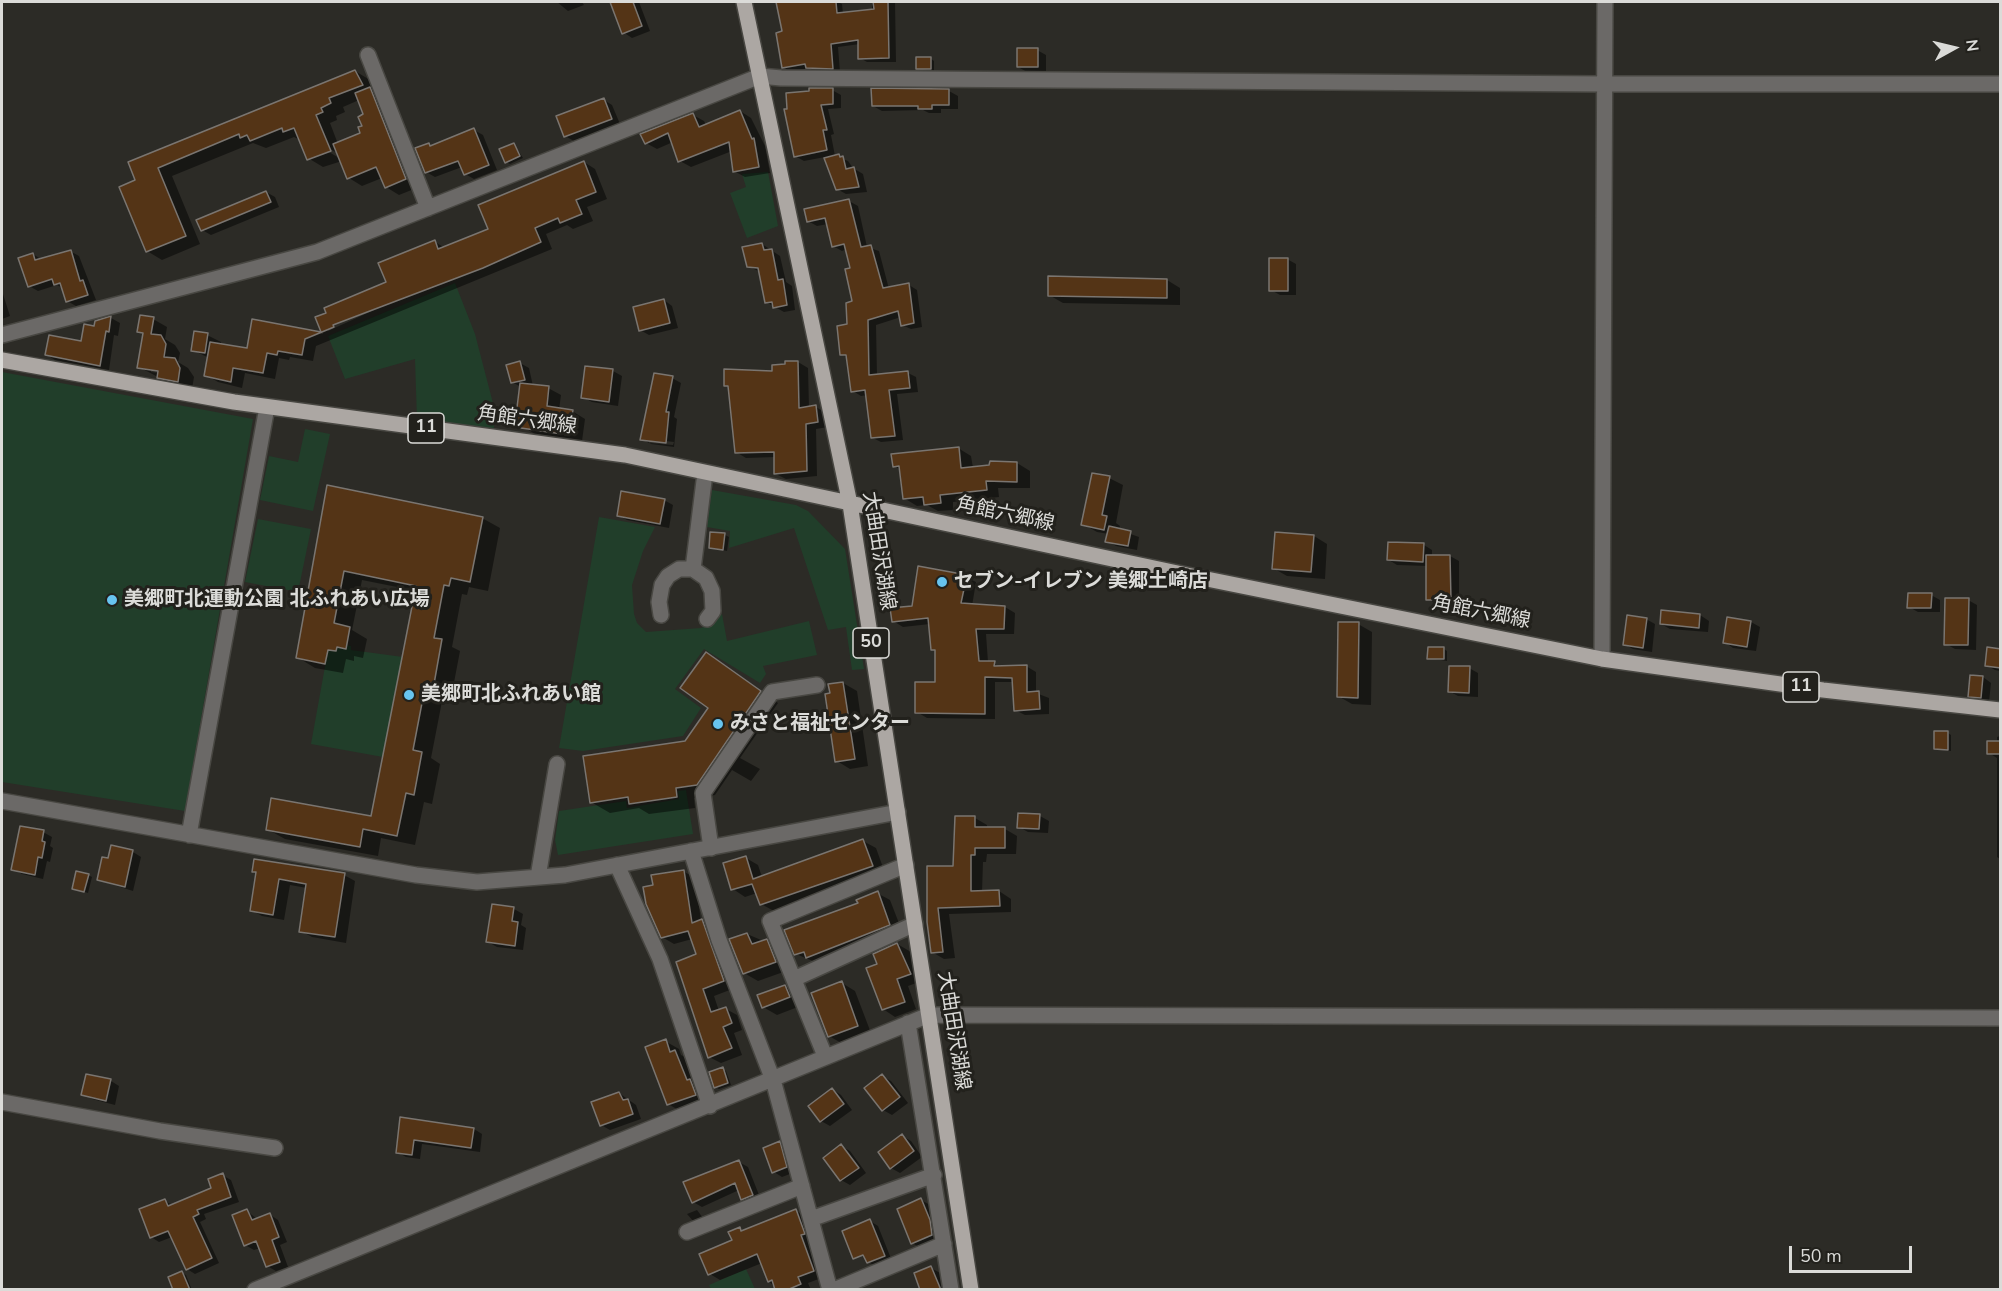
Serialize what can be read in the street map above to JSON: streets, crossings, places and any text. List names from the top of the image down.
{
  "streets": {
    "main road": [
      "角館六郷線",
      "11",
      "大曲田沢湖線",
      "50"
    ]
  },
  "crossings": [
    ["角館六郷線", "大曲田沢湖線"]
  ],
  "places": [
    "セブン-イレブン 美郷土崎店",
    "美郷町北運動公園 北ふれあい広場",
    "美郷町北ふれあい館",
    "みさと福祉センター"
  ],
  "scale_bar": "50 m",
  "north": "right"
}
